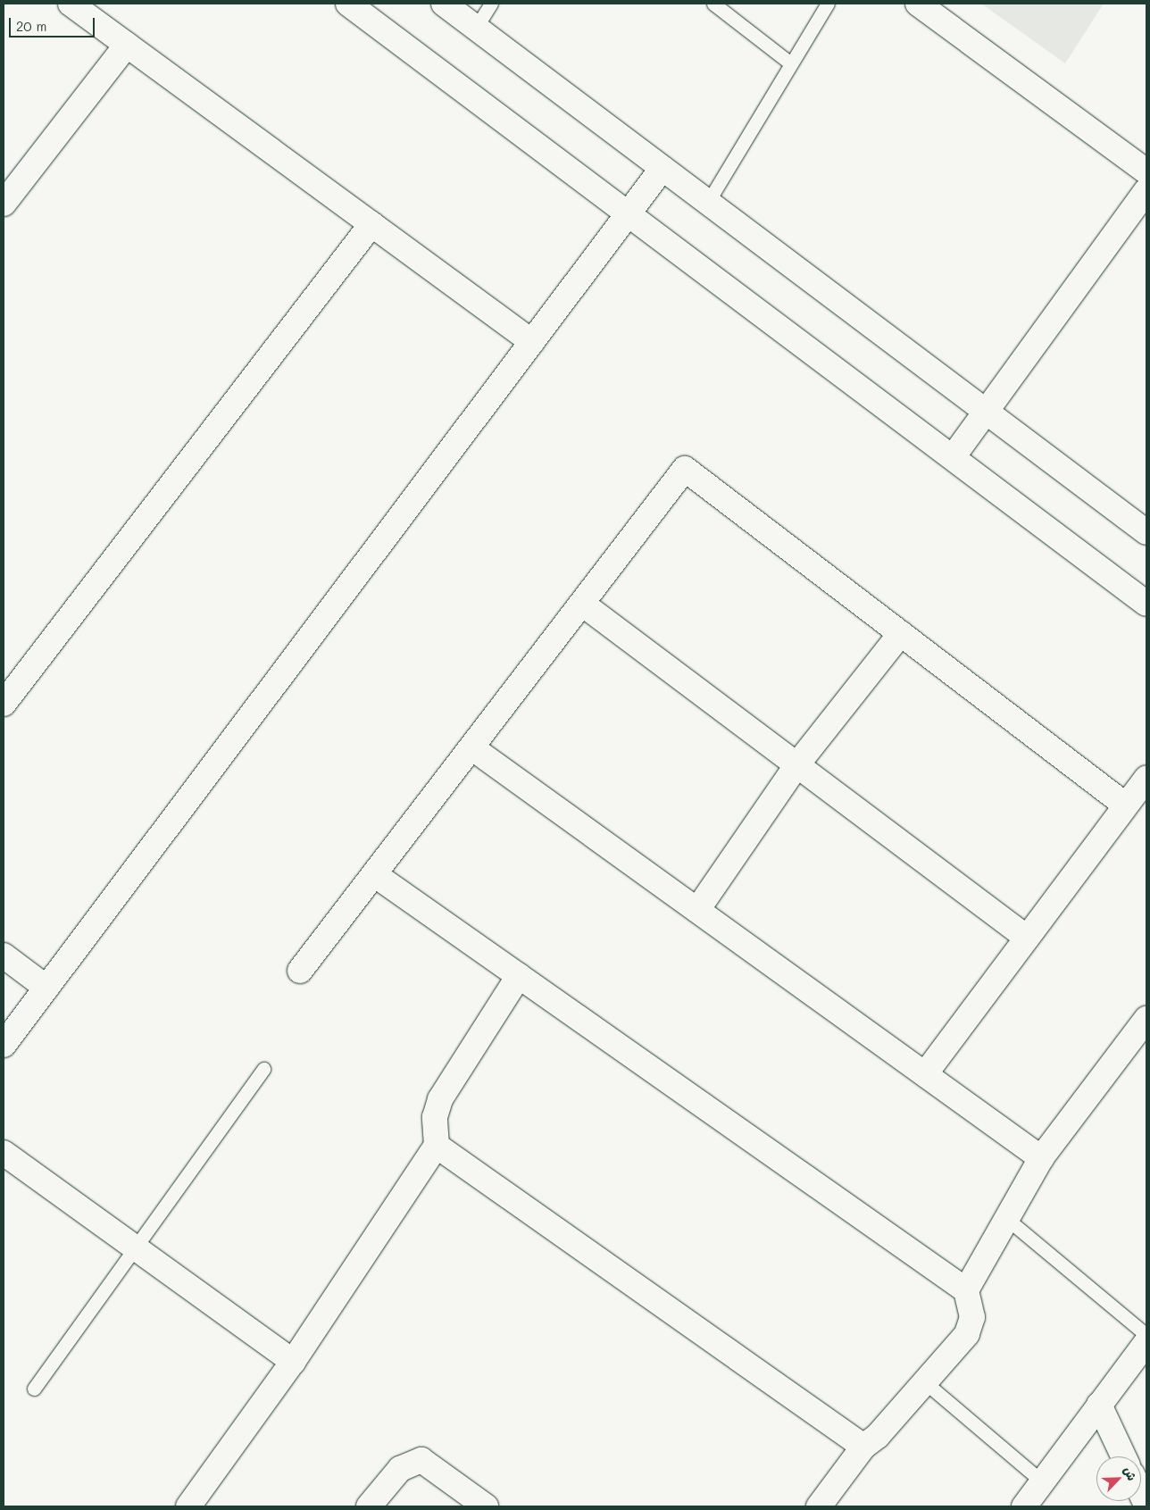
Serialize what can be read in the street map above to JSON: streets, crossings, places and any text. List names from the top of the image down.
{
  "scale_bar": "20 m",
  "north": "top right"
}
